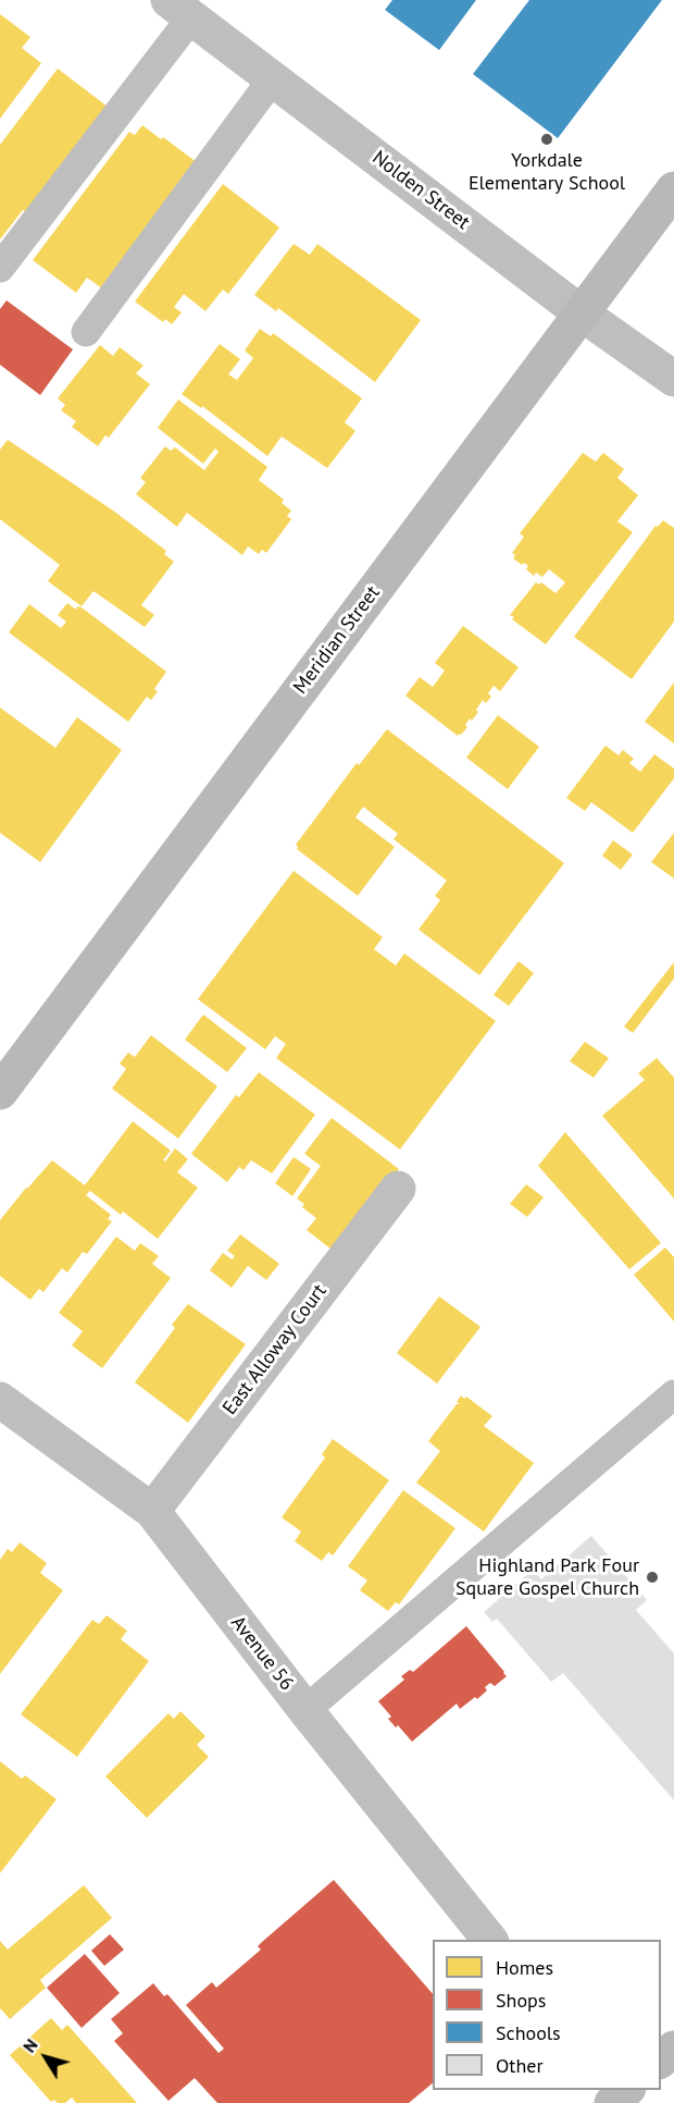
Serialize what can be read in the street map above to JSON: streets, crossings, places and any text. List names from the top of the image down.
{
  "streets": {
    "street": [
      "Nolden Street",
      "Meridian Street",
      "East Alloway Court",
      "Avenue 56"
    ]
  },
  "crossings": [
    ["Nolden Street", "Meridian Street"],
    ["East Alloway Court", "Avenue 56"]
  ],
  "places": ["Yorkdale Elementary School", "Highland Park Four Square Gospel Church"],
  "legend": [
    "Homes",
    "Shops",
    "Schools",
    "Other"
  ],
  "north": "top left"
}
